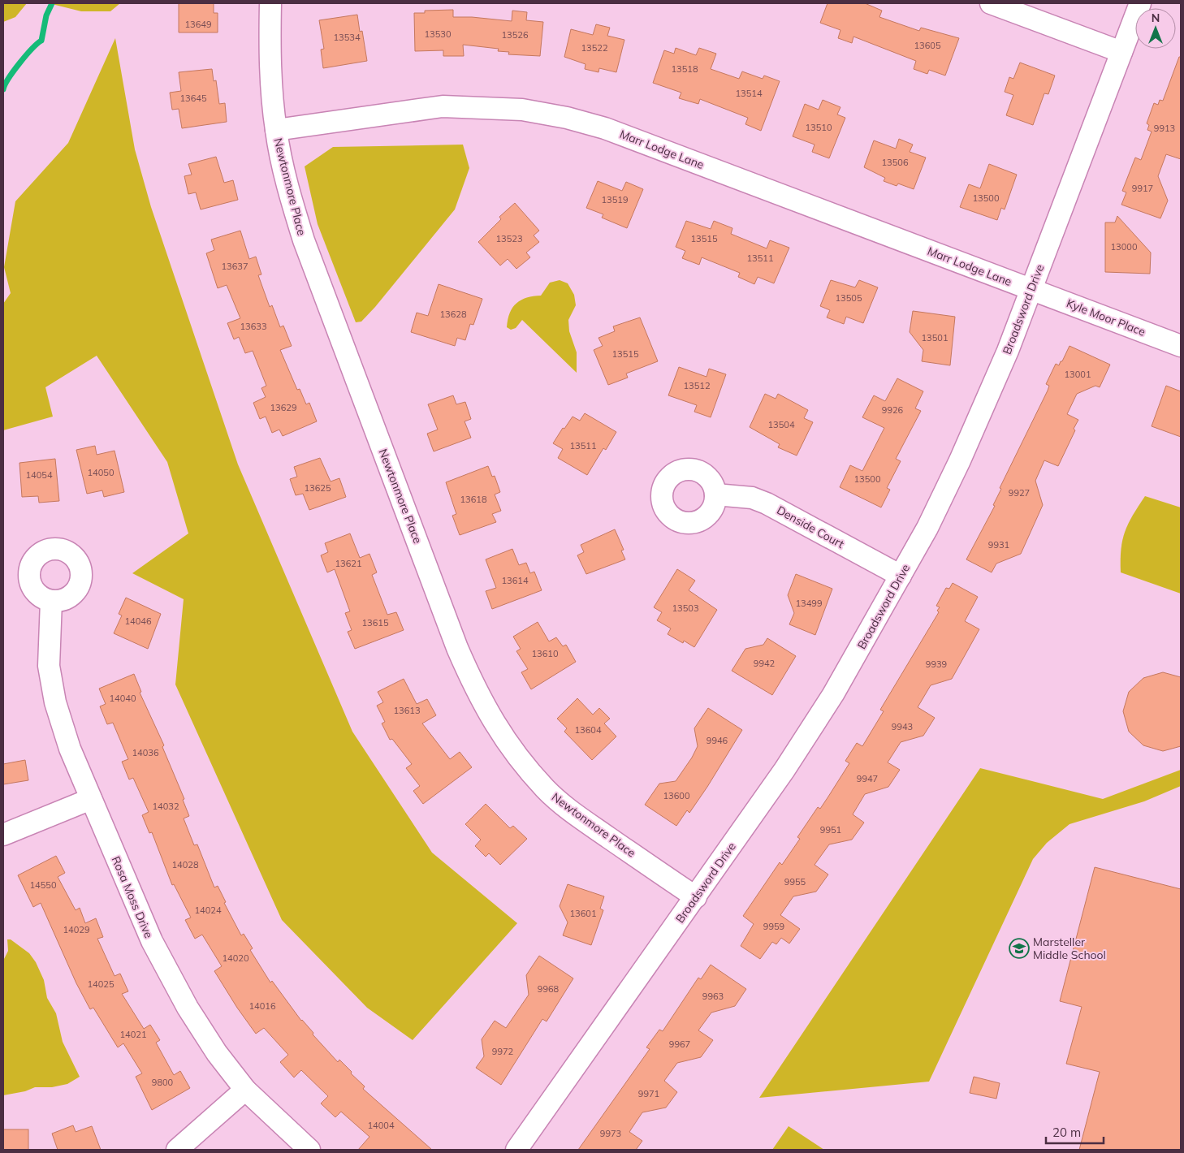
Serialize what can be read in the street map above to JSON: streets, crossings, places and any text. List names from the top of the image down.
{
  "streets": {
    "street": [
      "Marr Lodge Lane",
      "Newtonmore Place",
      "Broadsword Drive",
      "Kyle Moor Place",
      "Denside Court",
      "Rosa Moss Drive"
    ]
  },
  "crossings": [
    ["Marr Lodge Lane", "Newtonmore Place"],
    ["Marr Lodge Lane", "Broadsword Drive"],
    ["Marr Lodge Lane", "Kyle Moor Place"],
    ["Newtonmore Place", "Broadsword Drive"],
    ["Broadsword Drive", "Kyle Moor Place"],
    ["Broadsword Drive", "Denside Court"]
  ],
  "places": {
    "school or university": ["Marsteller Middle School"]
  },
  "house_numbers": [
    "13649",
    "13530",
    "13526",
    "13534",
    "13605",
    "13522",
    "13518",
    "13514",
    "13645",
    "13510",
    "9913",
    "13506",
    "9917",
    "13500",
    "13519",
    "13523",
    "13515",
    "13000",
    "13511",
    "13637",
    "13505",
    "13628",
    "13633",
    "13501",
    "13515",
    "13001",
    "13512",
    "13629",
    "9926",
    "13504",
    "13511",
    "14050",
    "14054",
    "13500",
    "13625",
    "9927",
    "13618",
    "9931",
    "13621",
    "13614",
    "13499",
    "13503",
    "14046",
    "13615",
    "13610",
    "9942",
    "9939",
    "14040",
    "13613",
    "9943",
    "13604",
    "9946",
    "14036",
    "9947",
    "13600",
    "14032",
    "9951",
    "14028",
    "9955",
    "14550",
    "14024",
    "13601",
    "9959",
    "14029",
    "14020",
    "14025",
    "9968",
    "9963",
    "14016",
    "14021",
    "9967",
    "9972",
    "9800",
    "9971",
    "14004",
    "9973"
  ],
  "scale_bar": "20 m",
  "north": "top"
}
